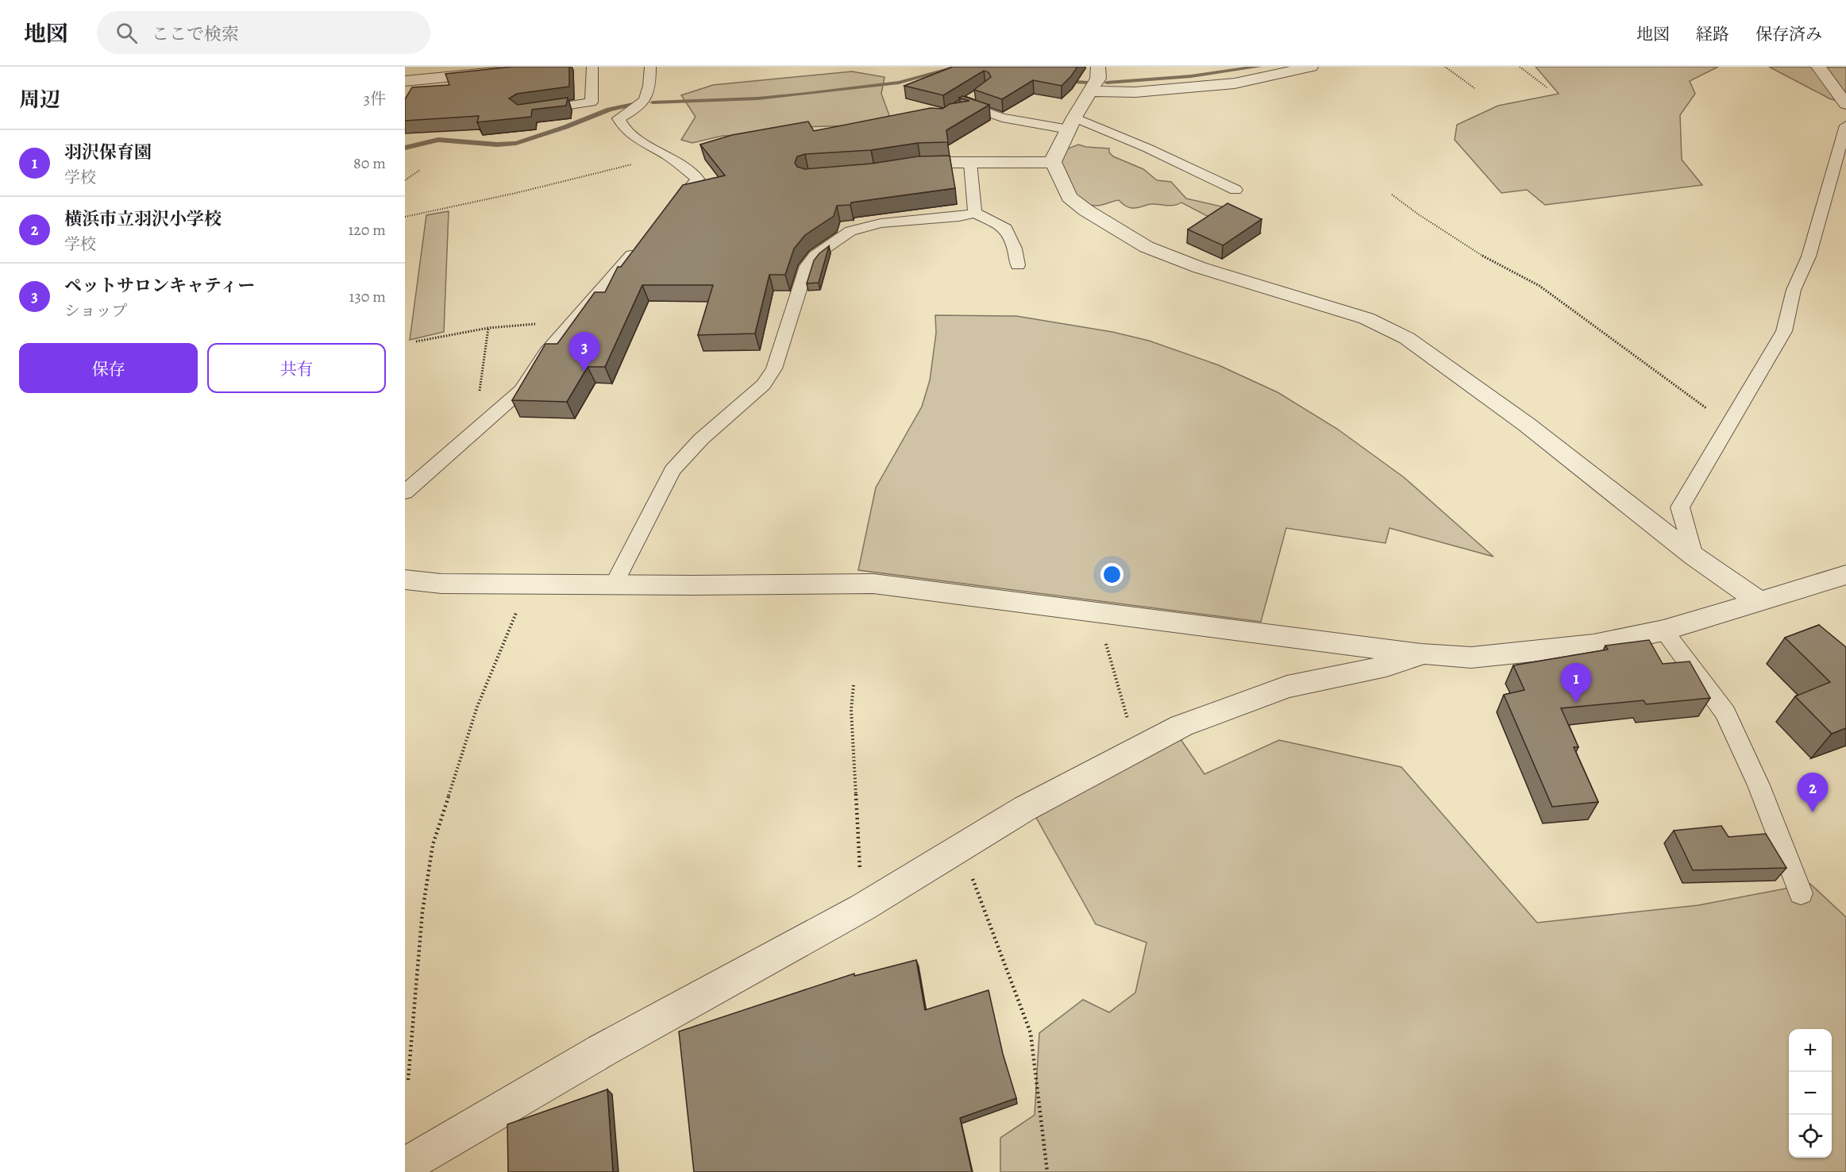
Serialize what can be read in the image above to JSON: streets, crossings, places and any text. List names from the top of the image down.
{
  "page": {
    "header": "地図",
    "search": "ここで検索",
    "nav": ["地図", "経路", "保存済み"],
    "heading": ["周辺", "3件"],
    "list": [
      {
        "mark": "1",
        "name": "羽沢保育園",
        "note": "学校",
        "value": "80 m"
      },
      {
        "mark": "2",
        "name": "横浜市立羽沢小学校",
        "note": "学校",
        "value": "120 m"
      },
      {
        "mark": "3",
        "name": "ペットサロンキャティー",
        "note": "ショップ",
        "value": "130 m"
      }
    ],
    "buttons": ["保存", "共有"],
    "pins": ["3", "1", "2"],
    "map_buttons": ["+", "−"]
  }
}
